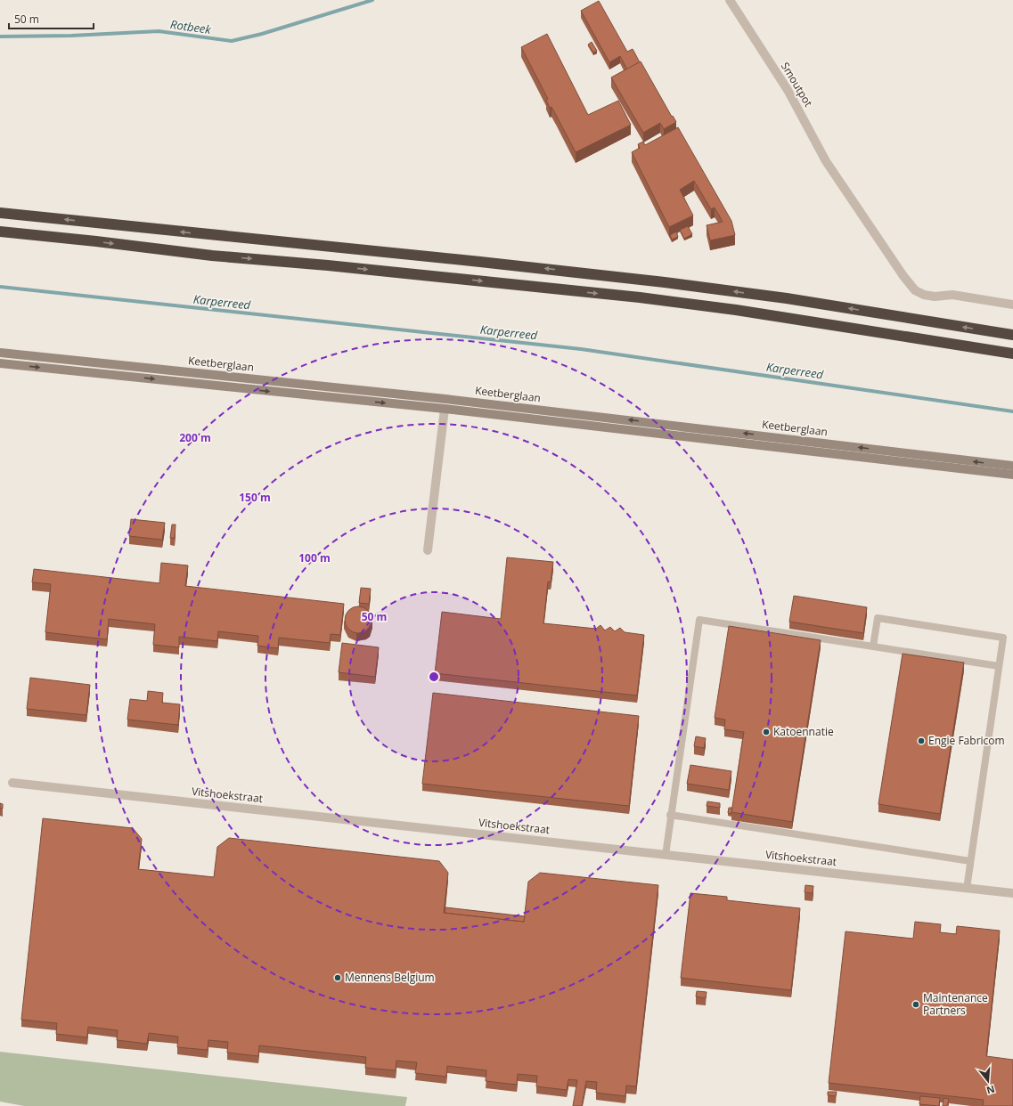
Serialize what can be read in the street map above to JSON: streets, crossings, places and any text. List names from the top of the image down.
{
  "streets": {
    "main road": ["Keetberglaan"],
    "street": ["Smoutpot", "Vitshoekstraat"]
  },
  "water": ["Rotbeek", "Karperreed"],
  "places": [
    "Katoennatie",
    "Engie Fabricom",
    "Mennens Belgium",
    "Maintenance Partners"
  ],
  "scale_bar": "50 m",
  "north": "bottom",
  "rings": [
    "200 m",
    "150 m",
    "100 m",
    "50 m"
  ]
}
